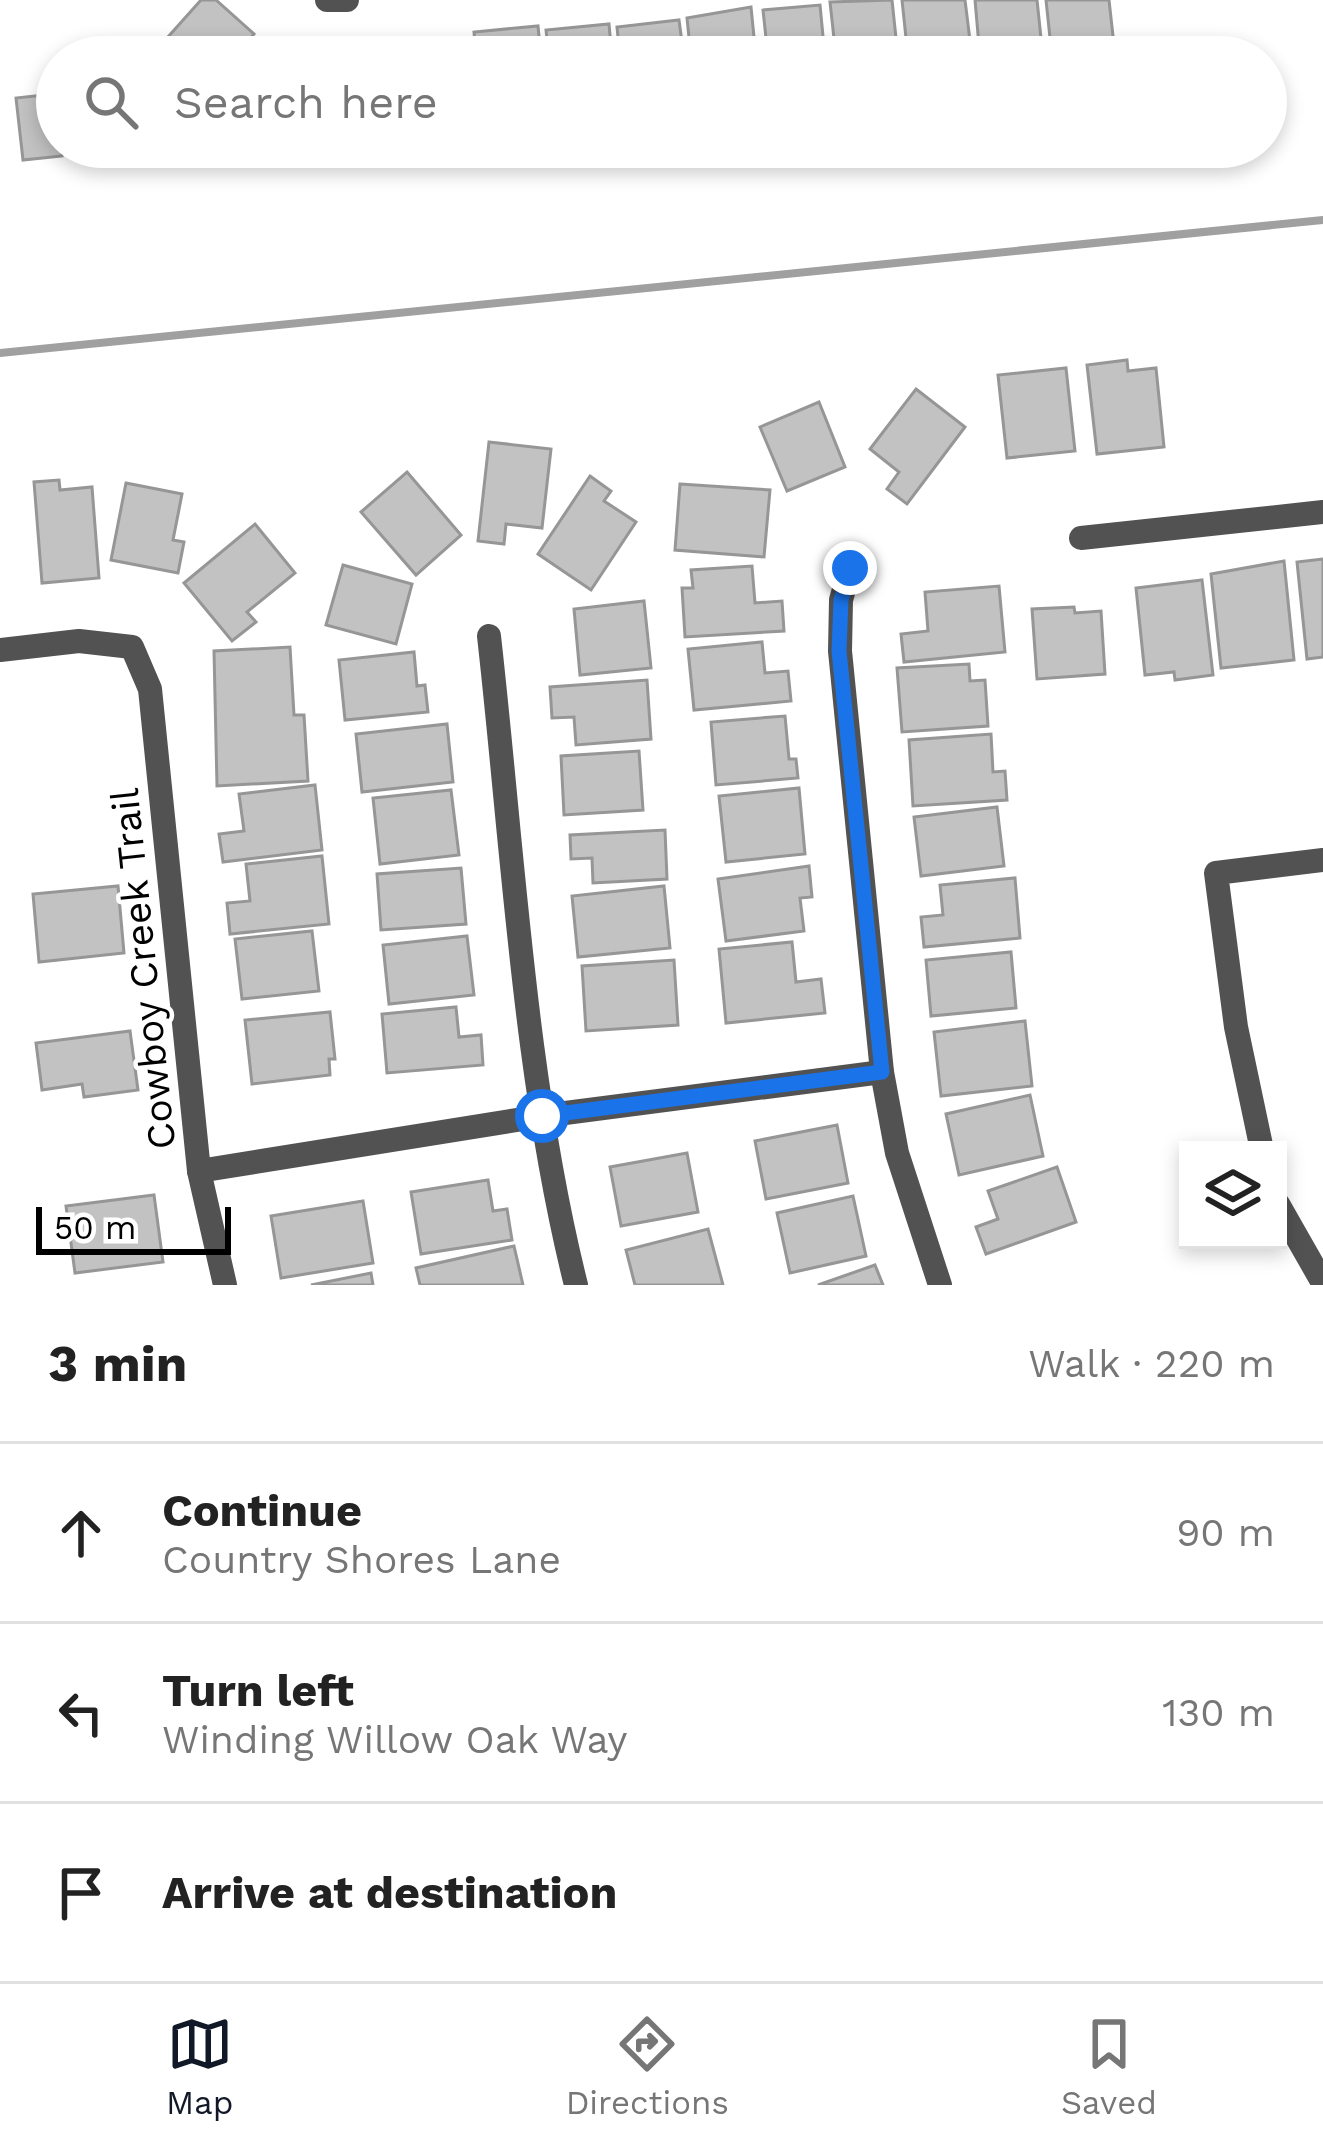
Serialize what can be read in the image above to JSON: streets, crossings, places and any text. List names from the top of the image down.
{
  "streets": {
    "street": ["Cowboy Creek Trail"]
  },
  "scale_bar": "50 m",
  "page": {
    "search": "Search here",
    "scale": "50 m",
    "heading": ["3 min", "Walk · 220 m"],
    "list": [
      ["Continue", "Country Shores Lane", "90 m"],
      ["Turn left", "Winding Willow Oak Way", "130 m"],
      "Arrive at destination"
    ],
    "nav": ["Map", "Directions", "Saved"]
  }
}
